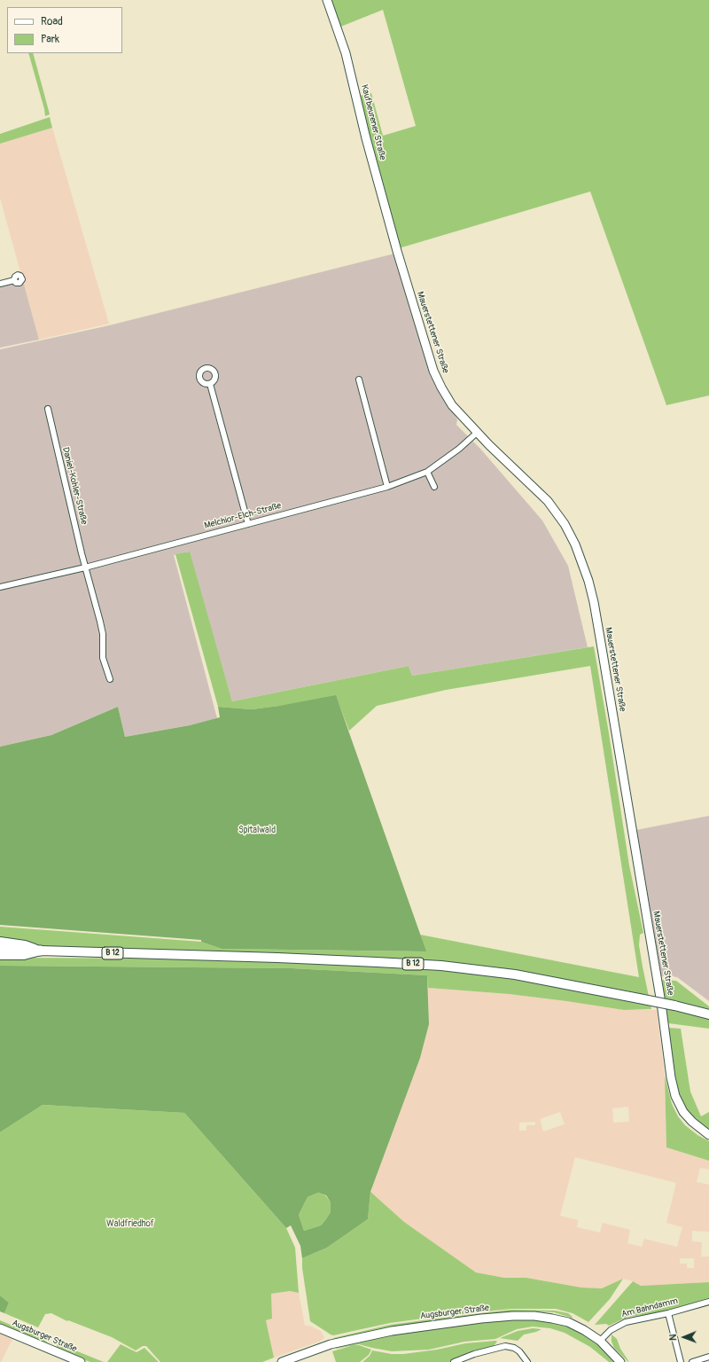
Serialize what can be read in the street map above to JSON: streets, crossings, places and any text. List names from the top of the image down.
{
  "streets": {
    "highway": ["B 12"],
    "main road": ["Kaufbeurener Straße", "Mauerstettener Straße", "Augsburger Straße"],
    "street": ["Daniel-Kohler-Straße", "Melchior-Elch-Straße", "Am Bahndamm"]
  },
  "crossings": [
    ["Kaufbeurener Straße", "Mauerstettener Straße"],
    ["Mauerstettener Straße", "Melchior-Elch-Straße"],
    ["Daniel-Kohler-Straße", "Melchior-Elch-Straße"],
    ["Am Bahndamm", "Augsburger Straße"]
  ],
  "parks": ["Spitalwald", "Waldfriedhof"],
  "legend": ["Road", "Park"],
  "north": "left"
}
